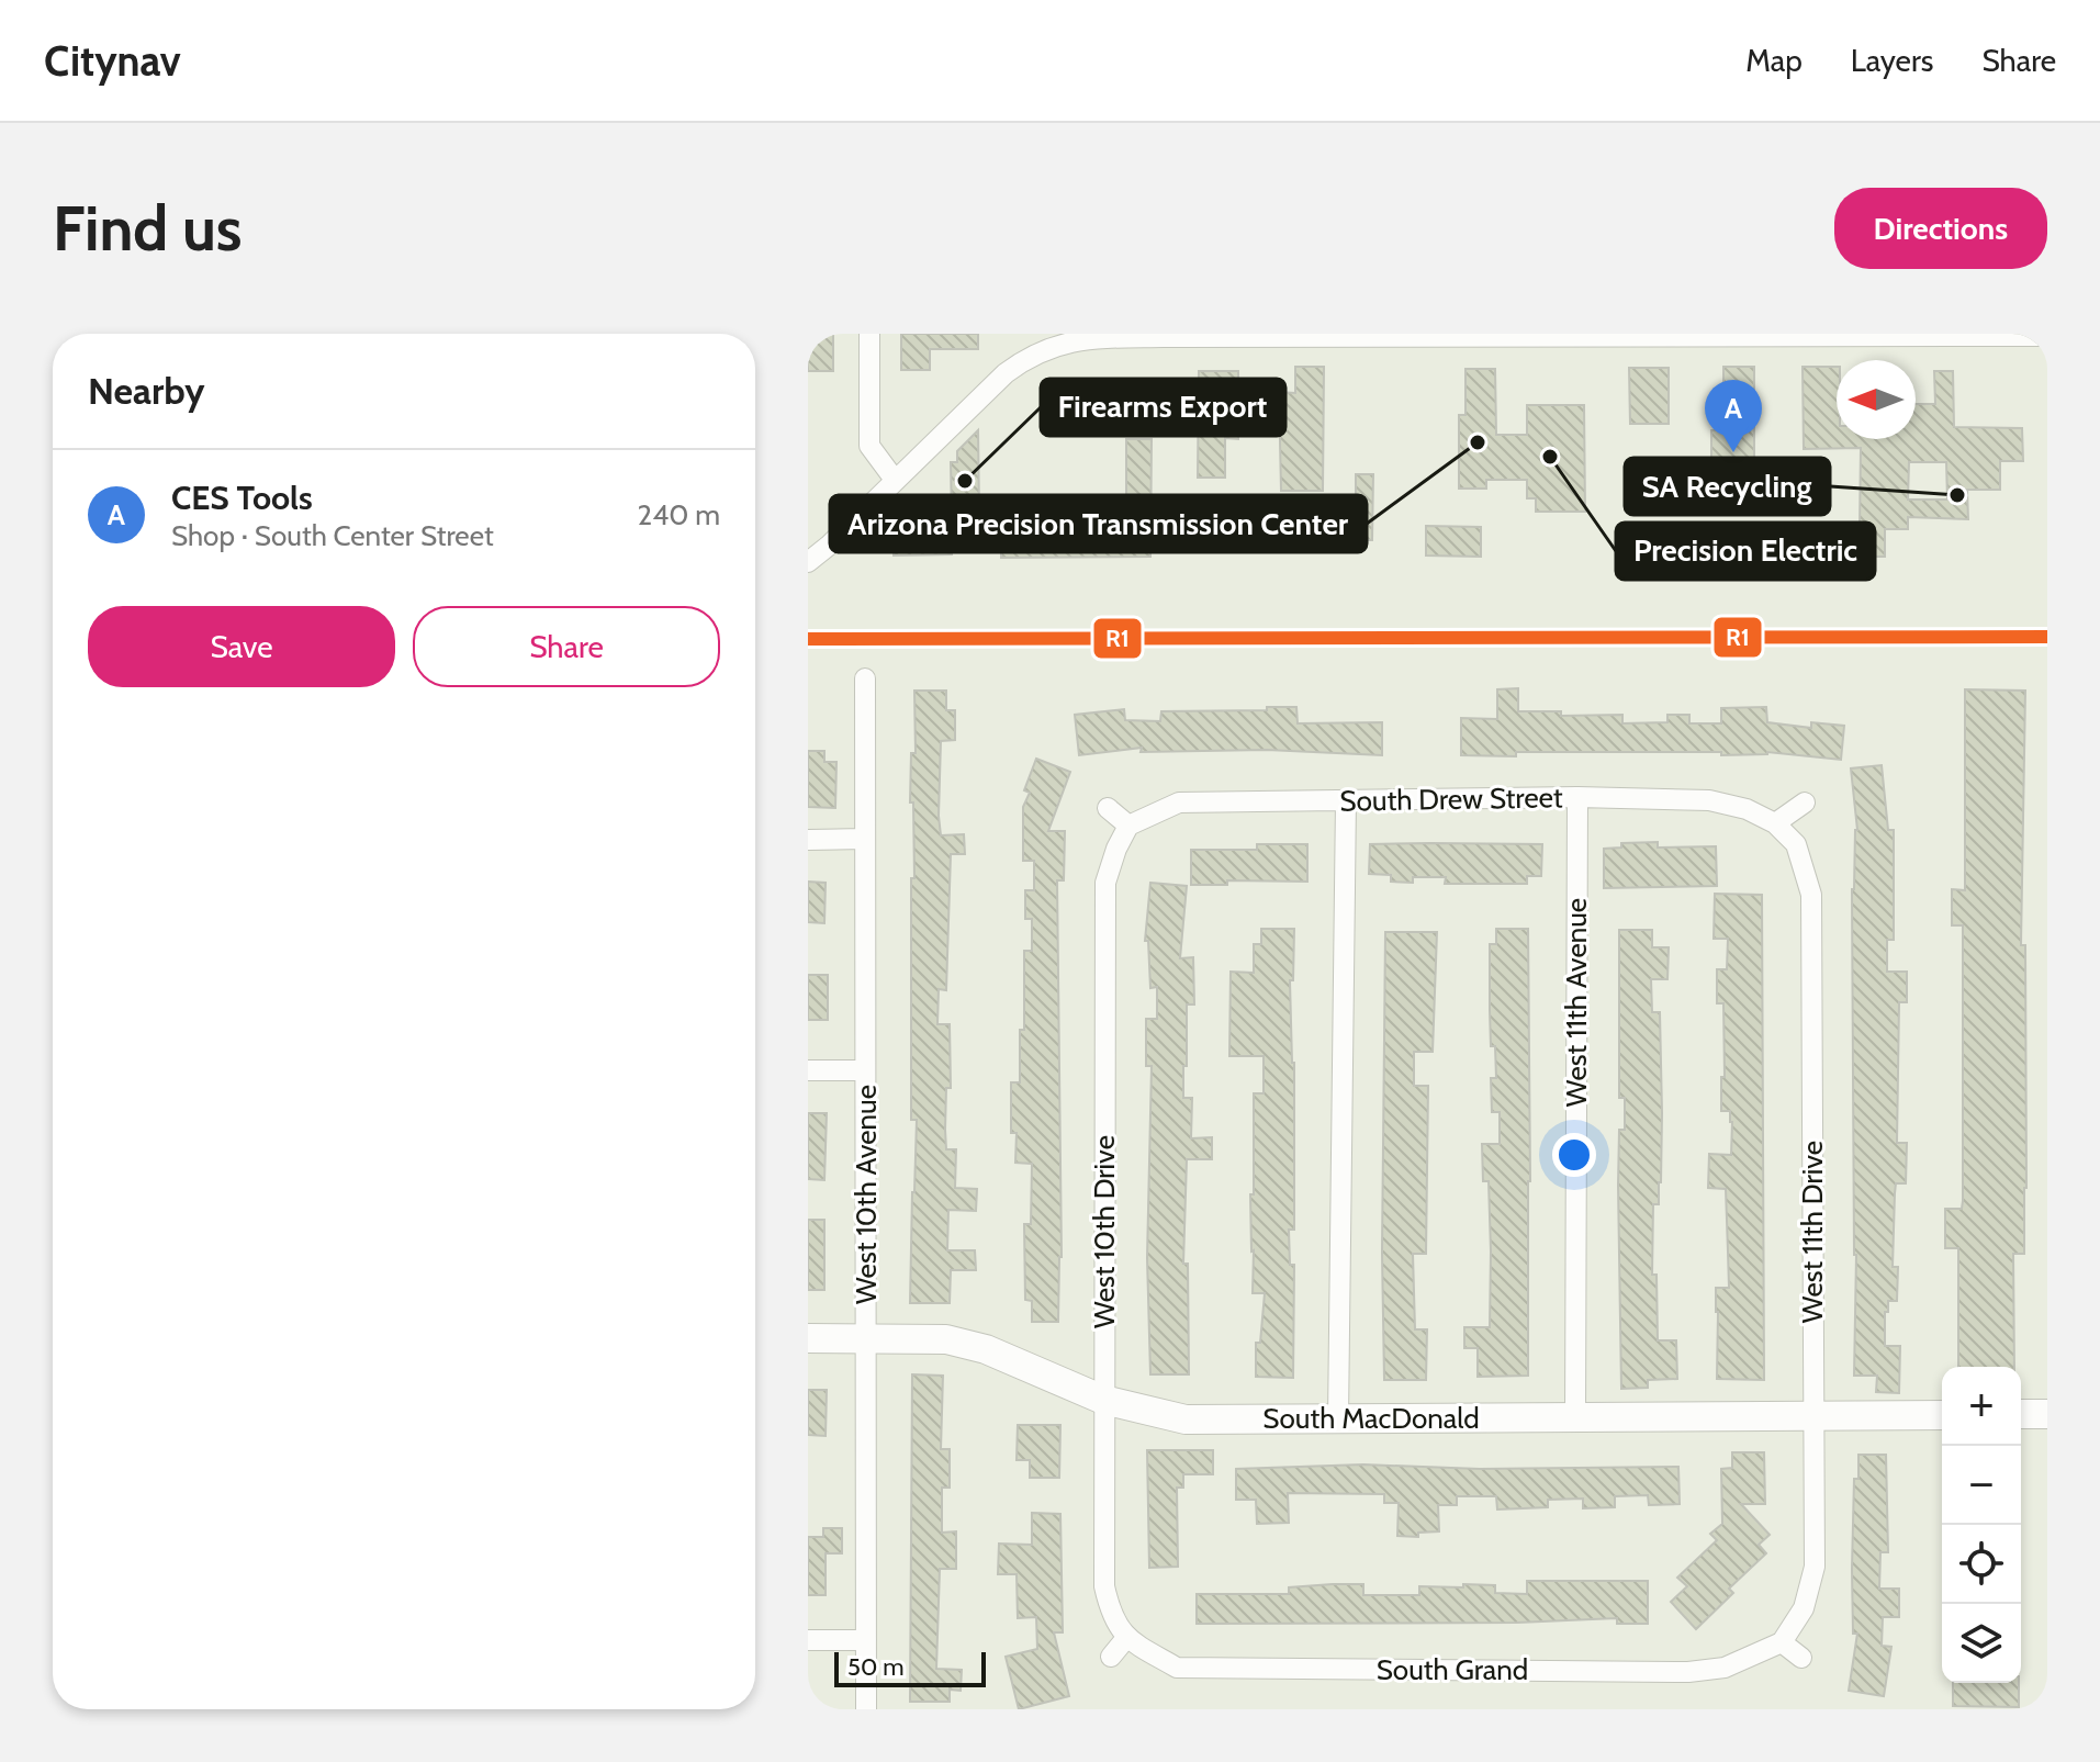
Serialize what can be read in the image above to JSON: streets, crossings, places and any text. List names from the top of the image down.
{
  "streets": {
    "street": [
      "South Drew Street",
      "West 11th Avenue",
      "West 10th Avenue",
      "West 10th Drive",
      "West 11th Drive",
      "South MacDonald",
      "South Grand"
    ]
  },
  "crossings": [
    ["South Drew Street", "West 11th Avenue"],
    ["South Drew Street", "West 10th Drive"],
    ["South Drew Street", "West 11th Drive"],
    ["West 11th Avenue", "South MacDonald"],
    ["West 10th Avenue", "South MacDonald"],
    ["West 10th Drive", "South MacDonald"],
    ["West 10th Drive", "South Grand"],
    ["West 11th Drive", "South MacDonald"],
    ["West 11th Drive", "South Grand"]
  ],
  "places": [
    "Arizona Precision Transmission Center",
    "Precision Electric",
    "Firearms Export",
    "SA Recycling"
  ],
  "lines": ["transit line R1"],
  "scale_bar": "50 m",
  "north": "left",
  "page": {
    "header": "Citynav",
    "nav": ["Map", "Layers", "Share"],
    "buttons": [
      "Directions",
      ["Save", "Share"]
    ],
    "title": "Find us",
    "heading": "Nearby",
    "pins": "A",
    "list": [
      {
        "mark": "A",
        "name": "CES Tools",
        "note": "Shop · South Center Street",
        "value": "240 m"
      }
    ],
    "map_buttons": ["+", "−"],
    "scale": "50 m"
  }
}
